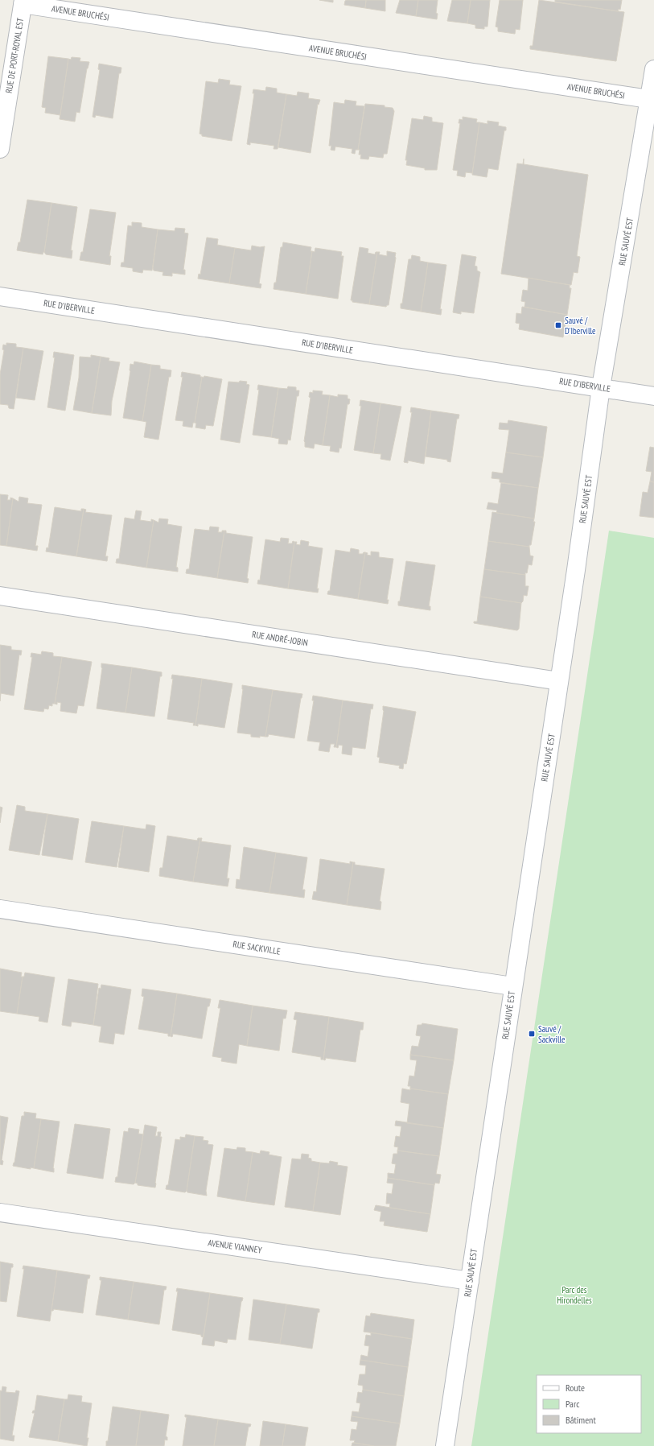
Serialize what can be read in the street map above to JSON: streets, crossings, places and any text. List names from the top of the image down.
{
  "streets": {
    "street": [
      "AVENUE BRUCHÉSI",
      "RUE DE PORT-ROYAL EST",
      "RUE SAUVÉ EST",
      "RUE D'IBERVILLE",
      "RUE ANDRÉ-JOBIN",
      "RUE SACKVILLE",
      "AVENUE VIANNEY"
    ]
  },
  "crossings": [
    ["AVENUE BRUCHÉSI", "RUE DE PORT-ROYAL EST"],
    ["AVENUE BRUCHÉSI", "RUE SAUVÉ EST"],
    ["RUE SAUVÉ EST", "RUE D'IBERVILLE"],
    ["RUE SAUVÉ EST", "RUE ANDRÉ-JOBIN"],
    ["RUE SAUVÉ EST", "RUE SACKVILLE"],
    ["RUE SAUVÉ EST", "AVENUE VIANNEY"]
  ],
  "parks": ["Parc des Hirondelles"],
  "places": {
    "transit": ["Sauvé / D'Iberville", "Sauvé / Sackville"]
  },
  "legend": ["Route", "Parc", "Bâtiment"]
}
